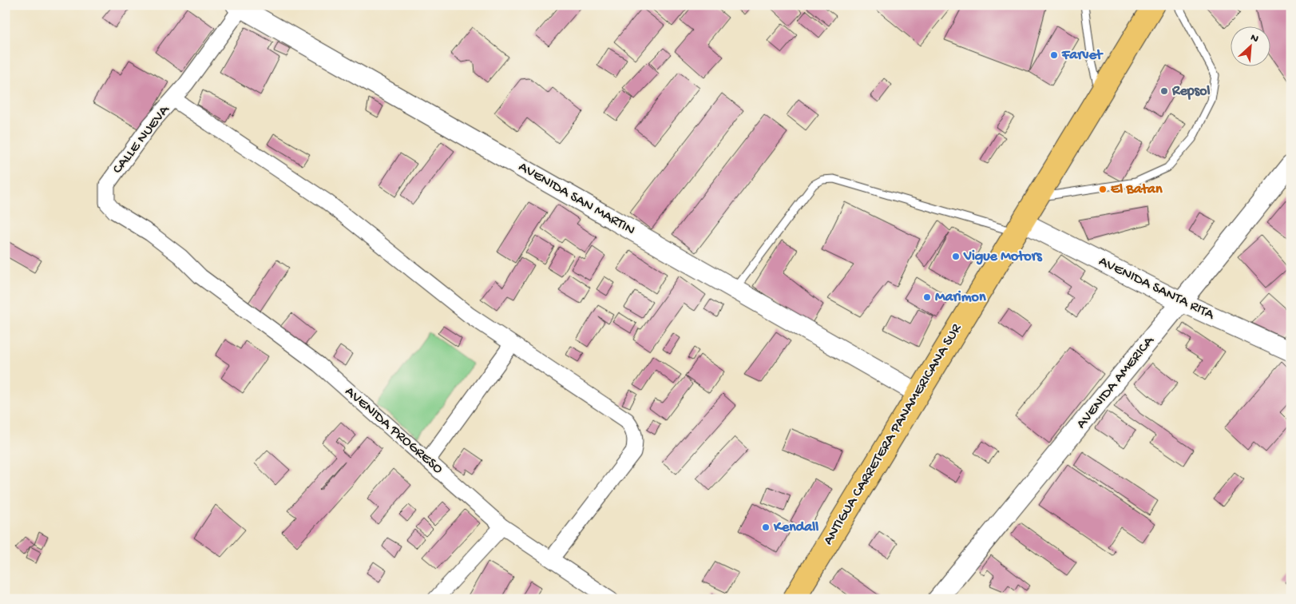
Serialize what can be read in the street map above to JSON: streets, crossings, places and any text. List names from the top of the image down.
{
  "streets": {
    "highway": ["ANTIGUA CARRETERA PANAMERICANA SUR"],
    "street": [
      "CALLE NUEVA",
      "AVENIDA SAN MARTIN",
      "AVENIDA SANTA RITA",
      "AVENIDA AMERICA",
      "AVENIDA PROGRESO"
    ]
  },
  "crossings": [
    ["CALLE NUEVA", "AVENIDA SAN MARTIN"],
    ["CALLE NUEVA", "AVENIDA PROGRESO"],
    ["AVENIDA SAN MARTIN", "ANTIGUA CARRETERA PANAMERICANA SUR"],
    ["AVENIDA SANTA RITA", "AVENIDA AMERICA"],
    ["AVENIDA SANTA RITA", "ANTIGUA CARRETERA PANAMERICANA SUR"]
  ],
  "places": [
    "Farvet",
    "Repsol",
    "El Batan",
    "Vigue Motors",
    "Marimon",
    "Kendall"
  ],
  "north": "top right"
}
